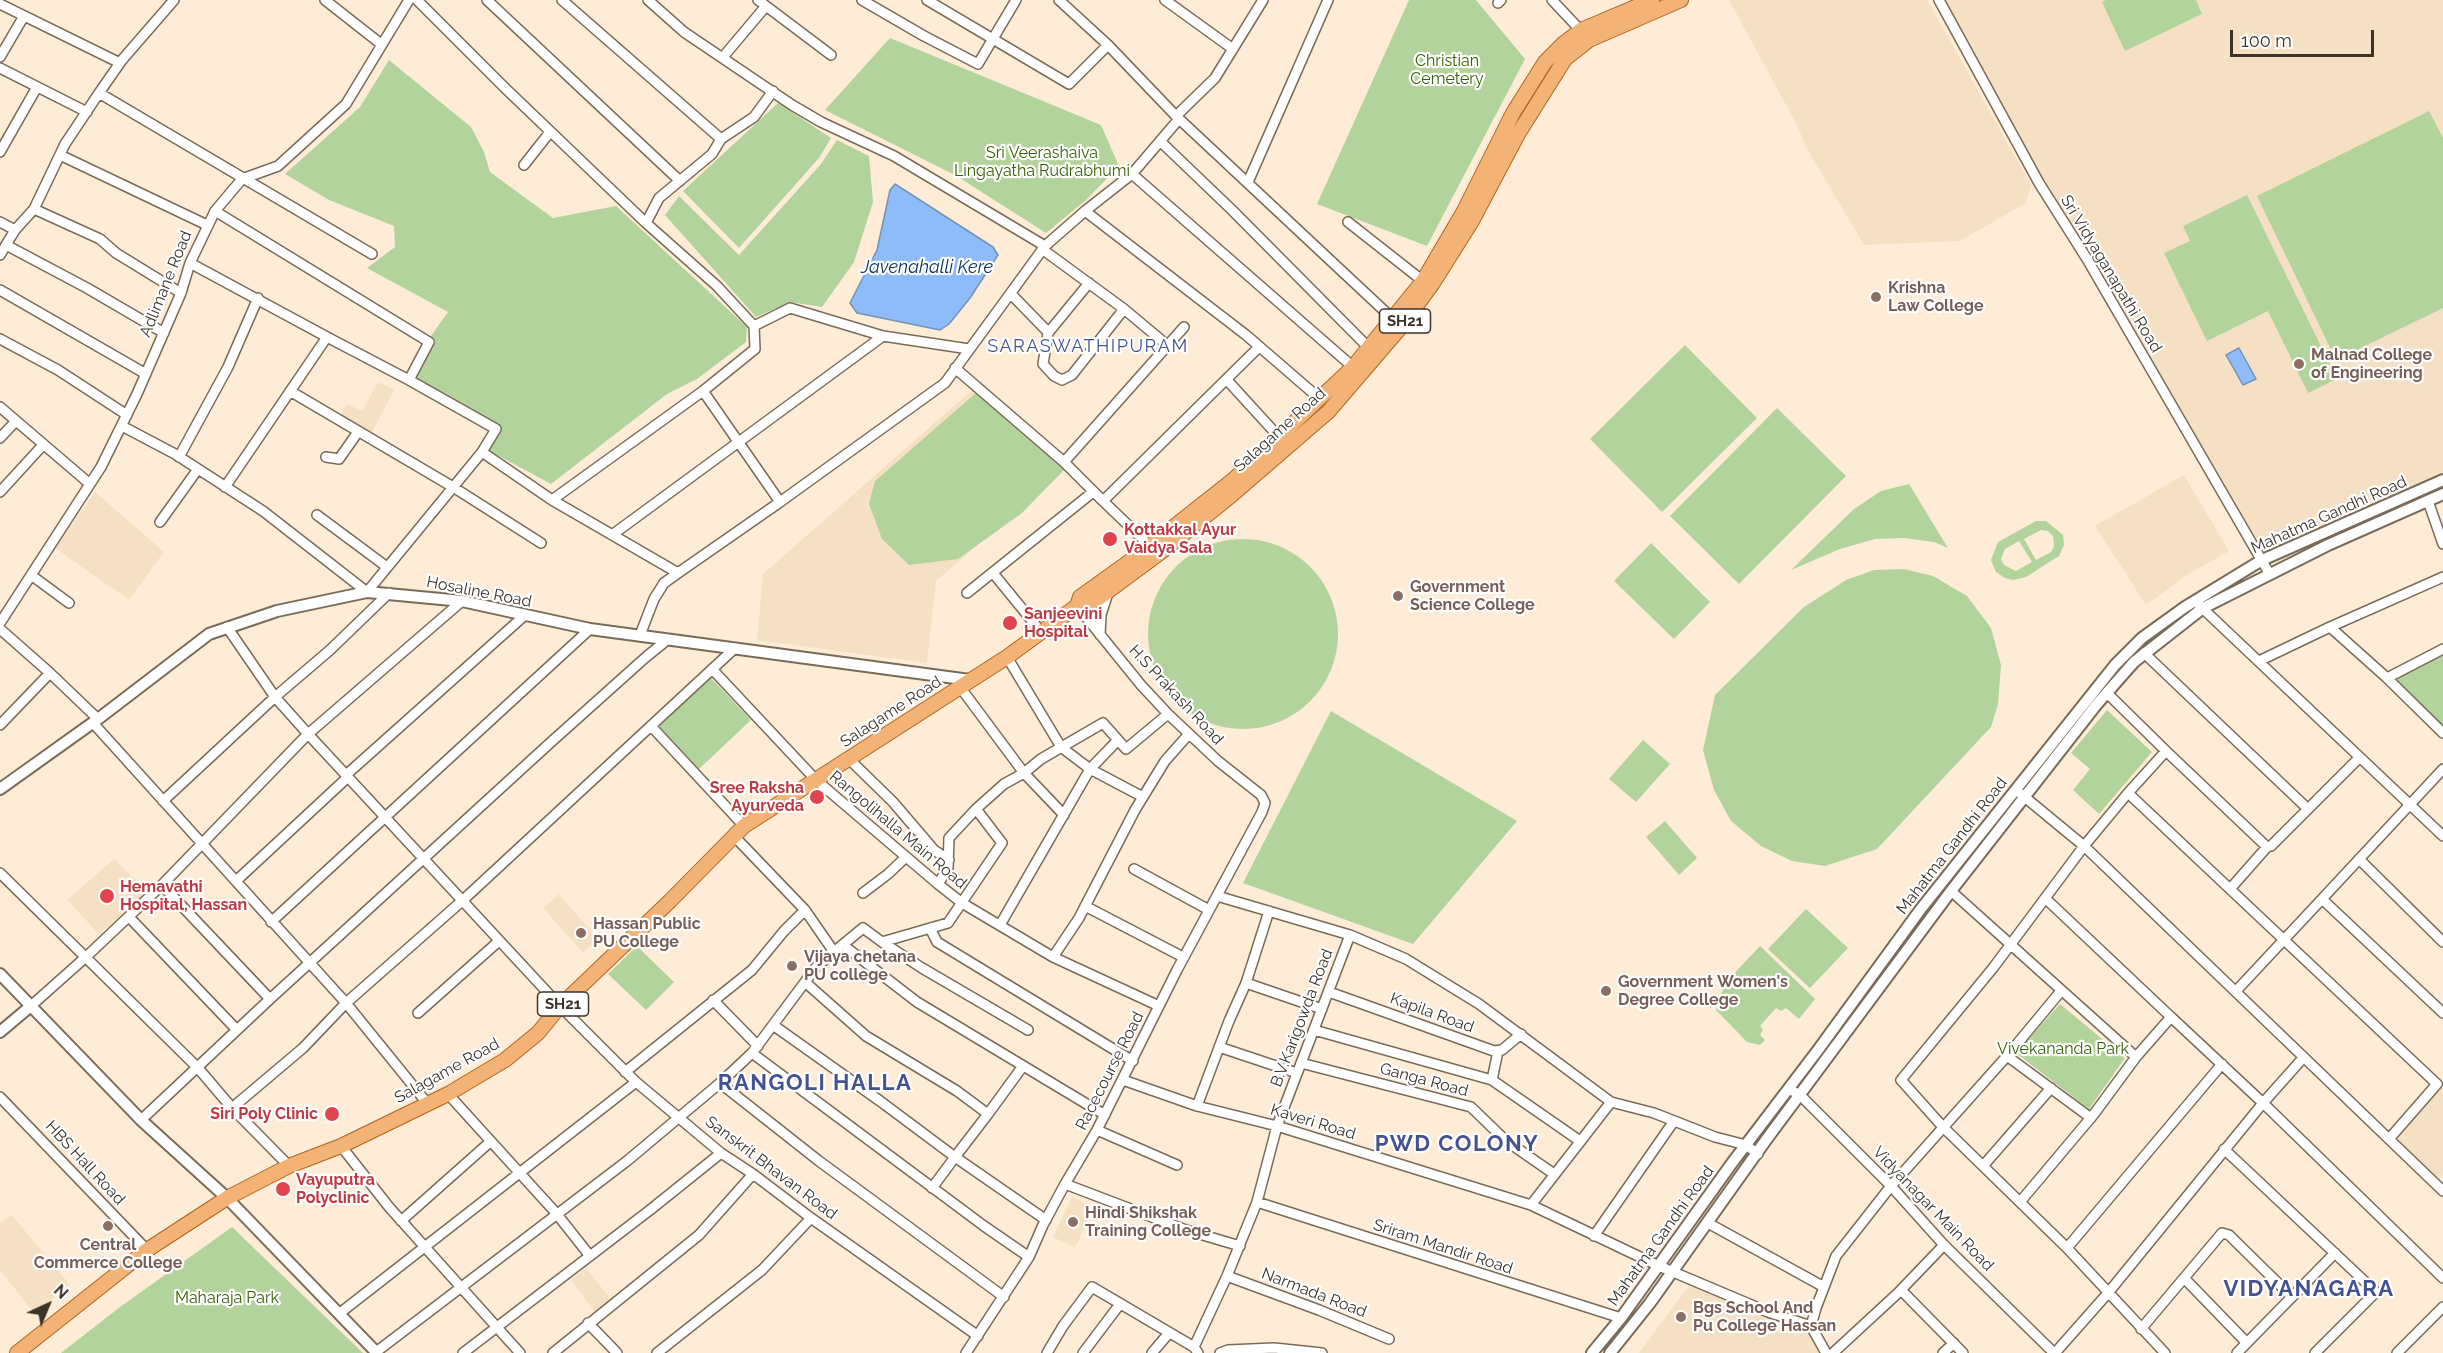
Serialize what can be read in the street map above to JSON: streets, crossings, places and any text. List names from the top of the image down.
{
  "streets": {
    "main road": ["SH21", "Salagame Road"],
    "street": [
      "Sri Vidyaganapathi Road",
      "Adlimane Road",
      "Mahatma Gandhi Road",
      "Hosaline Road",
      "H.S Prakash Road",
      "Rangolihalla Main Road",
      "Kapila Road",
      "B.V.Karigowda Road",
      "Racecourse Road",
      "Ganga Road",
      "Kaveri Road",
      "HBS Hall Road",
      "Sanskrit Bhavan Road",
      "Vidyanagar Main Road",
      "Sriram Mandir Road",
      "Narmada Road"
    ]
  },
  "crossings": [
    ["Sri Vidyaganapathi Road", "Mahatma Gandhi Road"],
    ["Salagame Road", "Hosaline Road"],
    ["Salagame Road", "H.S Prakash Road"],
    ["Salagame Road", "Rangolihalla Main Road"],
    ["Salagame Road", "HBS Hall Road"],
    ["Salagame Road", "Sanskrit Bhavan Road"],
    ["Mahatma Gandhi Road", "Kaveri Road"],
    ["Mahatma Gandhi Road", "Vidyanagar Main Road"],
    ["Mahatma Gandhi Road", "Sriram Mandir Road"],
    ["Hosaline Road", "Sanskrit Bhavan Road"],
    ["H.S Prakash Road", "Racecourse Road"],
    ["Rangolihalla Main Road", "Racecourse Road"],
    ["Kapila Road", "B.V.Karigowda Road"],
    ["B.V.Karigowda Road", "Ganga Road"],
    ["B.V.Karigowda Road", "Kaveri Road"],
    ["B.V.Karigowda Road", "Sriram Mandir Road"],
    ["B.V.Karigowda Road", "Narmada Road"],
    ["Racecourse Road", "Kaveri Road"],
    ["Racecourse Road", "Sanskrit Bhavan Road"]
  ],
  "districts": [
    "SARASWATHIPURAM",
    "RANGOLI HALLA",
    "PWD COLONY",
    "VIDYANAGARA"
  ],
  "water": ["Javenahalli Kere"],
  "parks": [
    "Christian Cemetery",
    "Sri Veerashaiva Lingayatha Rudrabhumi",
    "Vivekananda Park",
    "Maharaja Park"
  ],
  "places": [
    "Krishna Law College",
    "Malnad College of Engineering",
    "Kottakkal Ayur Vaidya Sala",
    "Government Science College",
    "Sanjeevini Hospital",
    "Sree Raksha Ayurveda",
    "Hemavathi Hospital, Hassan",
    "Hassan Public PU College",
    "Vijaya chetana PU college",
    "Government Women's Degree College",
    "Siri Poly Clinic",
    "Vayuputra Polyclinic",
    "Hindi Shikshak Training College",
    "Central Commerce College",
    "Bgs School And Pu College Hassan"
  ],
  "scale_bar": "100 m",
  "north": "top right"
}
